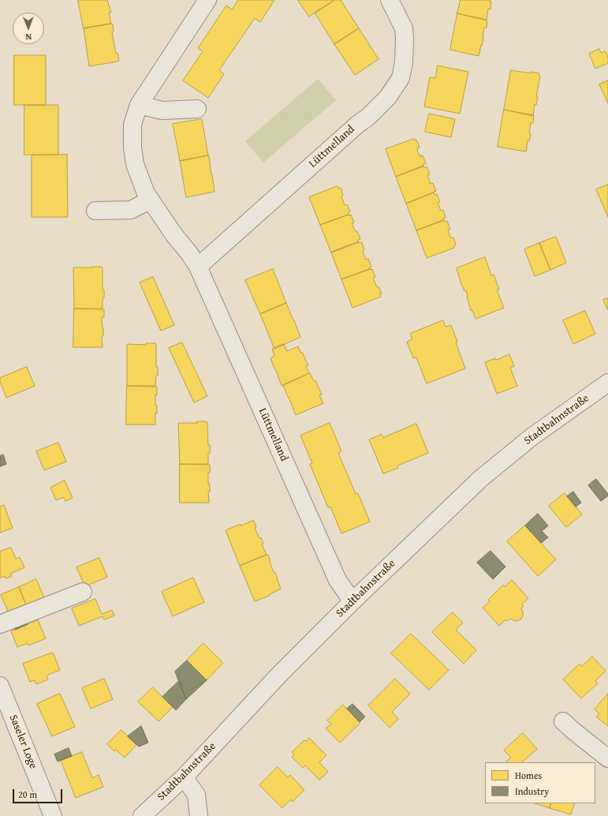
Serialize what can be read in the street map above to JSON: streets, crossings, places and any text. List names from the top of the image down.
{
  "streets": {
    "street": ["Lüttmelland", "Stadtbahnstraße", "Saseler Loge"]
  },
  "crossings": [
    ["Lüttmelland", "Stadtbahnstraße"]
  ],
  "legend": ["Homes", "Industry"],
  "scale_bar": "20 m",
  "north": "bottom"
}
